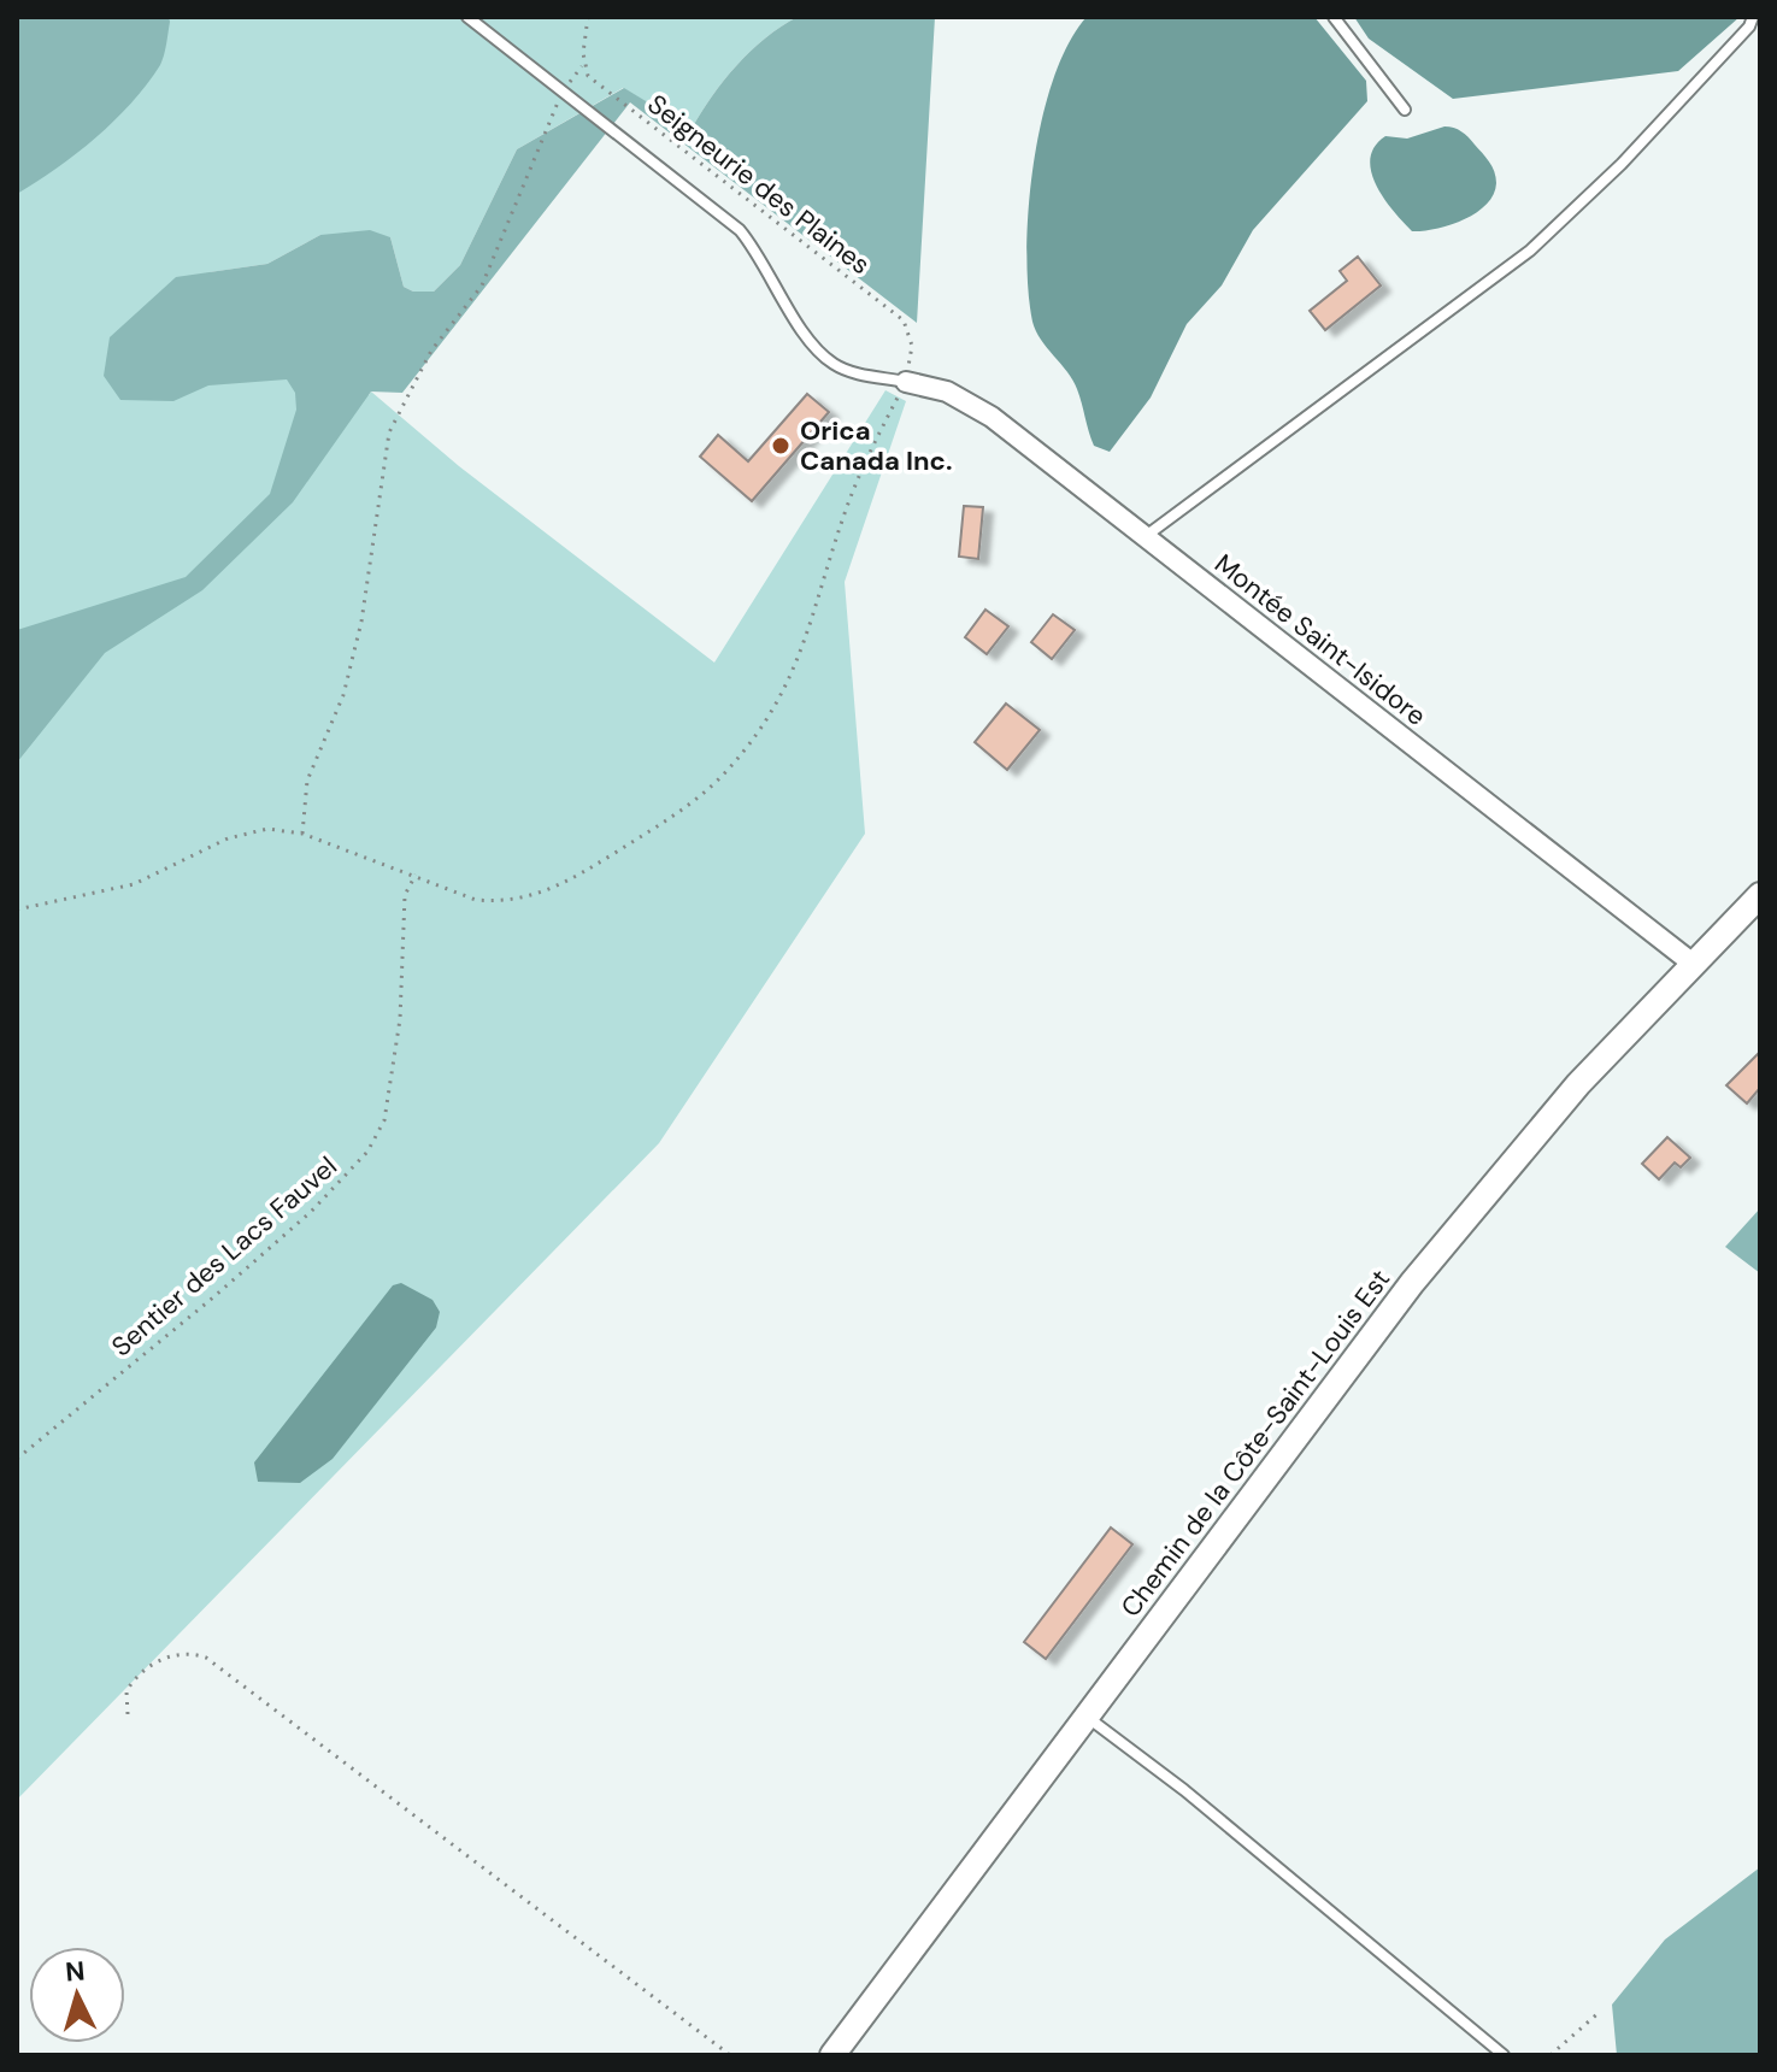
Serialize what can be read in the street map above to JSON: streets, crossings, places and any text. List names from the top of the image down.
{
  "streets": {
    "street": ["Montée Saint-Isidore", "Chemin de la Côte-Saint-Louis Est"],
    "path": ["Seigneurie des Plaines", "Sentier des Lacs Fauvel"]
  },
  "crossings": [
    ["Seigneurie des Plaines", "Montée Saint-Isidore"],
    ["Montée Saint-Isidore", "Chemin de la Côte-Saint-Louis Est"]
  ],
  "places": ["Orica Canada Inc."],
  "north": "top"
}
